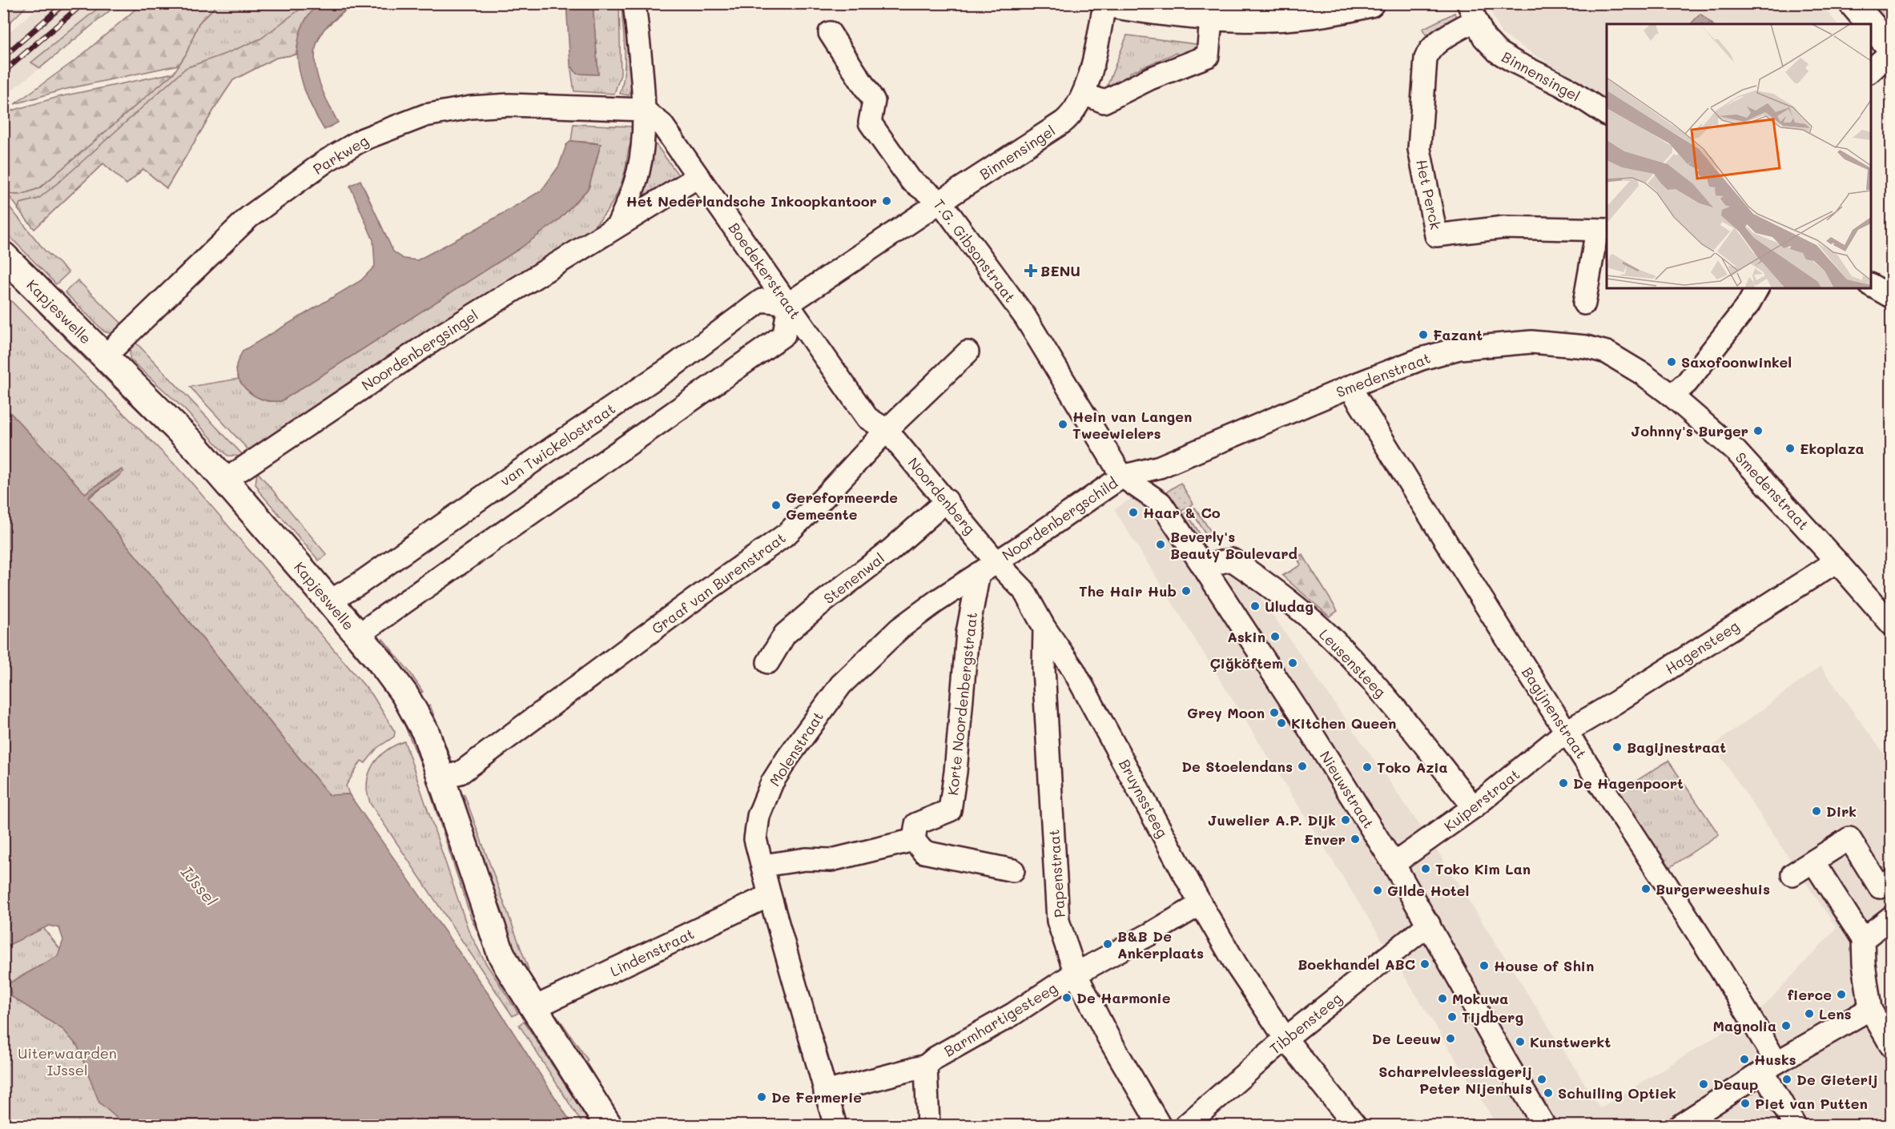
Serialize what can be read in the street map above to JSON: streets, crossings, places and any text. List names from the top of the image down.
{
  "streets": {
    "street": [
      "Binnensingel",
      "Parkweg",
      "Het Perck",
      "T.G. Gibsonstraat",
      "Boedekerstraat",
      "Kapjeswelle",
      "Noordenbergsingel",
      "Smedenstraat",
      "van Twickelostraat",
      "Noordenberg",
      "Noordenbergschild",
      "Stenenwal",
      "Graaf van Burenstraat",
      "Hagensteeg",
      "Leusensteeg",
      "Korte Noordenbergstraat",
      "Bagijnenstraat",
      "Molenstraat",
      "Nieuwstraat",
      "Bruynssteeg",
      "Kuiperstraat",
      "Papenstraat",
      "Lindenstraat",
      "Barmhartigesteeg",
      "Tibbensteeg"
    ]
  },
  "crossings": [
    ["Binnensingel", "Het Perck"],
    ["Binnensingel", "T.G. Gibsonstraat"],
    ["Parkweg", "Boedekerstraat"],
    ["Parkweg", "Kapjeswelle"],
    ["T.G. Gibsonstraat", "Smedenstraat"],
    ["T.G. Gibsonstraat", "Noordenbergschild"],
    ["T.G. Gibsonstraat", "Nieuwstraat"],
    ["Boedekerstraat", "Noordenbergsingel"],
    ["Boedekerstraat", "van Twickelostraat"],
    ["Boedekerstraat", "Noordenberg"],
    ["Boedekerstraat", "Graaf van Burenstraat"],
    ["Kapjeswelle", "Noordenbergsingel"],
    ["Kapjeswelle", "van Twickelostraat"],
    ["Kapjeswelle", "Graaf van Burenstraat"],
    ["Kapjeswelle", "Lindenstraat"],
    ["Smedenstraat", "Noordenbergschild"],
    ["Smedenstraat", "Hagensteeg"],
    ["Smedenstraat", "Bagijnenstraat"],
    ["Smedenstraat", "Nieuwstraat"],
    ["Noordenberg", "Noordenbergschild"],
    ["Noordenberg", "Stenenwal"],
    ["Noordenberg", "Graaf van Burenstraat"],
    ["Noordenberg", "Molenstraat"],
    ["Noordenberg", "Bruynssteeg"],
    ["Noordenbergschild", "Molenstraat"],
    ["Noordenbergschild", "Nieuwstraat"],
    ["Noordenbergschild", "Bruynssteeg"],
    ["Hagensteeg", "Bagijnenstraat"],
    ["Hagensteeg", "Kuiperstraat"],
    ["Leusensteeg", "Nieuwstraat"],
    ["Leusensteeg", "Kuiperstraat"],
    ["Korte Noordenbergstraat", "Molenstraat"],
    ["Bagijnenstraat", "Kuiperstraat"],
    ["Molenstraat", "Bruynssteeg"],
    ["Molenstraat", "Lindenstraat"],
    ["Nieuwstraat", "Kuiperstraat"],
    ["Nieuwstraat", "Tibbensteeg"],
    ["Bruynssteeg", "Papenstraat"],
    ["Bruynssteeg", "Barmhartigesteeg"],
    ["Bruynssteeg", "Tibbensteeg"],
    ["Papenstraat", "Barmhartigesteeg"]
  ],
  "water": ["IJssel"],
  "parks": ["Uiterwaarden IJssel"],
  "places": {
    "other": [
      "Het Nederlandsche Inkoopkantoor",
      "Fazant",
      "Saxofoonwinkel",
      "Hein van Langen Tweewielers",
      "Johnny's Burger",
      "Ekoplaza",
      "Gereformeerde Gemeente",
      "Haar & Co",
      "Beverly's Beauty Boulevard",
      "The Hair Hub",
      "Uludag",
      "Askin",
      "Çiğköftem",
      "Grey Moon",
      "Kitchen Queen",
      "Bagijnestraat",
      "De Stoelendans",
      "Toko Azia",
      "De Hagenpoort",
      "Dirk",
      "Juwelier A.P. Dijk",
      "Enver",
      "Toko Kim Lan",
      "Burgerweeshuis",
      "Gilde Hotel",
      "B&B De Ankerplaats",
      "Boekhandel ABC",
      "House of Shin",
      "fierce",
      "De Harmonie",
      "Mokuwa",
      "Lens",
      "Tijdberg",
      "Magnolia",
      "De Leeuw",
      "Kunstwerkt",
      "Husks",
      "Scharrelvleesslagerij Peter Nijenhuis",
      "De Gieterij",
      "Deaup",
      "Schuiling Optiek",
      "De Fermerie",
      "Piet van Putten"
    ],
    "health": ["BENU"]
  }
}
